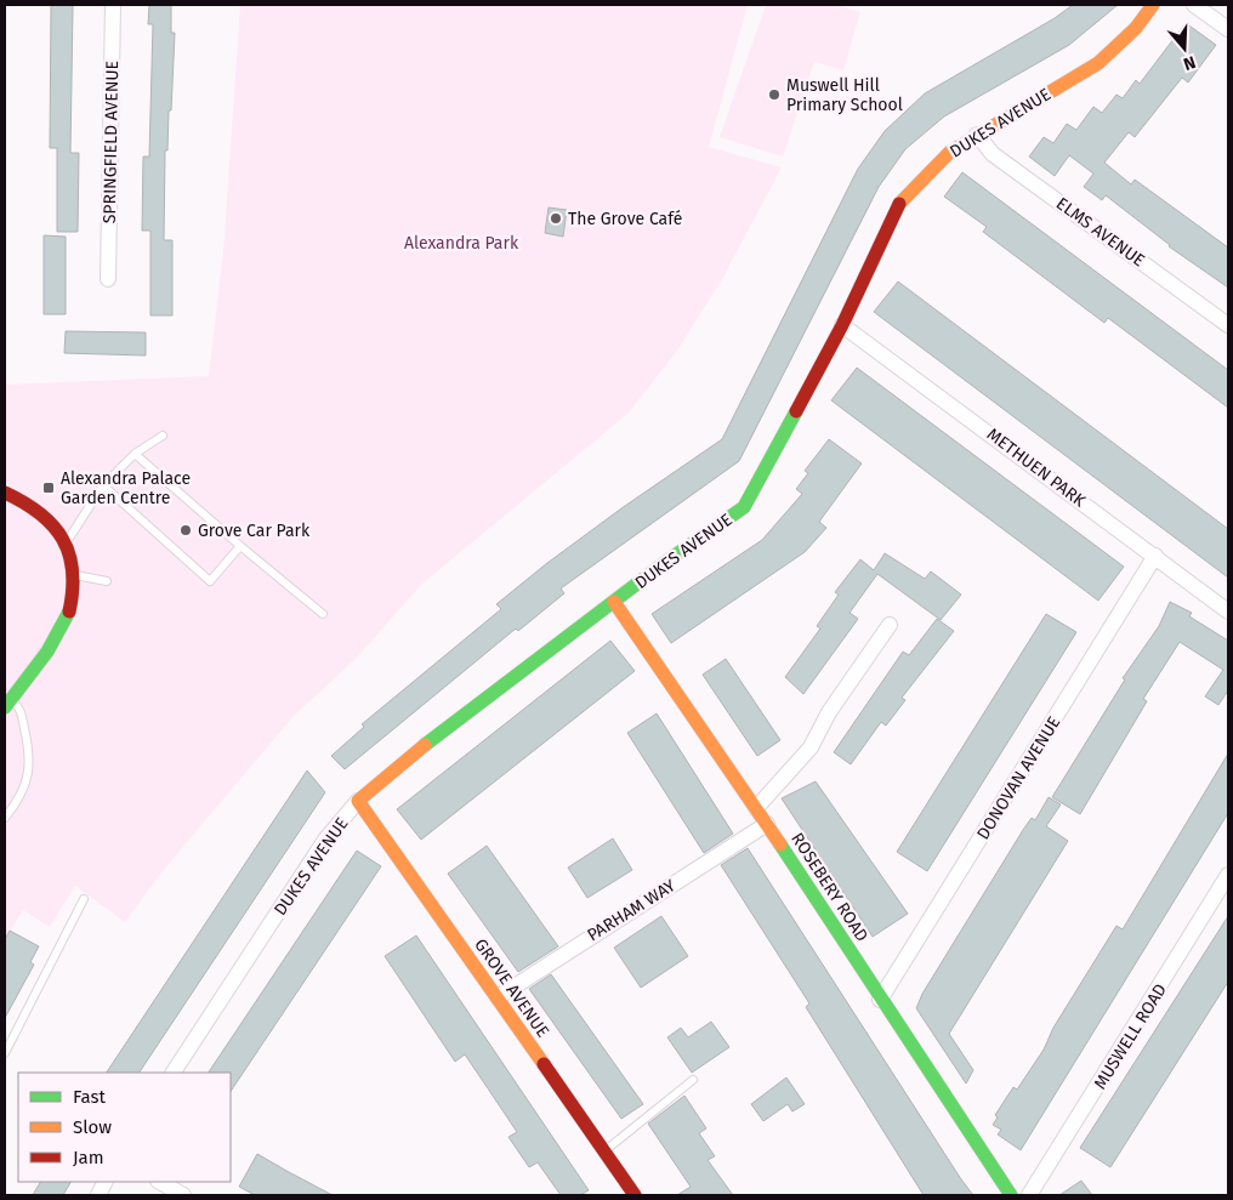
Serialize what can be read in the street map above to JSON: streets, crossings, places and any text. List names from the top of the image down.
{
  "streets": {
    "street": [
      "DUKES AVENUE",
      "SPRINGFIELD AVENUE",
      "ELMS AVENUE",
      "METHUEN PARK",
      "DONOVAN AVENUE",
      "ROSEBERY ROAD",
      "PARHAM WAY",
      "GROVE AVENUE",
      "MUSWELL ROAD"
    ]
  },
  "crossings": [
    ["DUKES AVENUE", "ELMS AVENUE"],
    ["DUKES AVENUE", "METHUEN PARK"],
    ["DUKES AVENUE", "ROSEBERY ROAD"],
    ["DUKES AVENUE", "GROVE AVENUE"],
    ["METHUEN PARK", "DONOVAN AVENUE"],
    ["DONOVAN AVENUE", "ROSEBERY ROAD"],
    ["ROSEBERY ROAD", "PARHAM WAY"],
    ["PARHAM WAY", "GROVE AVENUE"]
  ],
  "parks": ["Alexandra Park"],
  "places": {
    "other": ["Muswell Hill Primary School", "The Grove Café", "Grove Car Park"],
    "transit": ["Alexandra Palace Garden Centre"]
  },
  "legend": ["Fast", "Slow", "Jam"],
  "north": "bottom"
}
